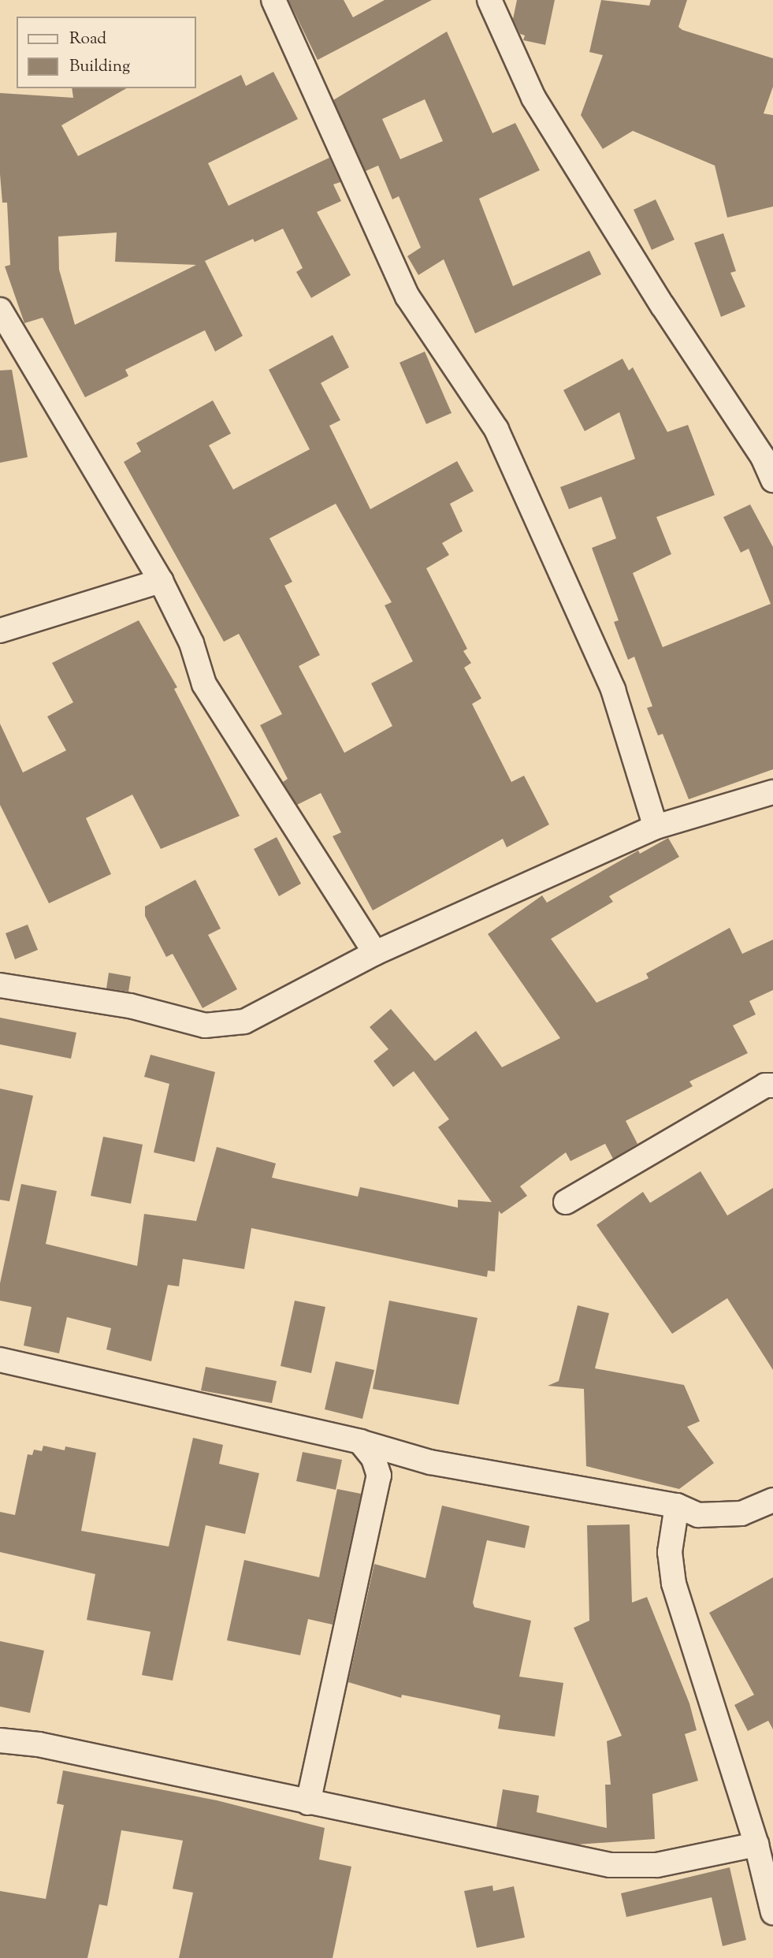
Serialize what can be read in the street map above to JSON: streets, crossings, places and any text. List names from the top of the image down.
{
  "legend": ["Road", "Building"]
}
